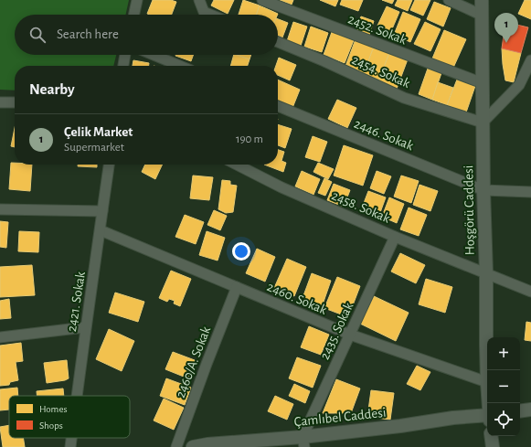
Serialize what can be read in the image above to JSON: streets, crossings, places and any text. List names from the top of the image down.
{
  "streets": {
    "street": [
      "2452. Sokak",
      "2454. Sokak",
      "2446. Sokak",
      "2458. Sokak",
      "Hoşgörü Caddesi",
      "2460. Sokak",
      "2421. Sokak",
      "2435. Sokak",
      "2460/A. Sokak",
      "Çamlıbel Caddesi"
    ]
  },
  "crossings": [
    ["2452. Sokak", "Hoşgörü Caddesi"],
    ["2454. Sokak", "Hoşgörü Caddesi"],
    ["2446. Sokak", "Hoşgörü Caddesi"],
    ["2458. Sokak", "Hoşgörü Caddesi"],
    ["2458. Sokak", "2435. Sokak"],
    ["Hoşgörü Caddesi", "2460. Sokak"],
    ["2460. Sokak", "2421. Sokak"],
    ["2460. Sokak", "2435. Sokak"],
    ["2460. Sokak", "2460/A. Sokak"],
    ["2435. Sokak", "Çamlıbel Caddesi"]
  ],
  "legend": ["Homes", "Shops"],
  "page": {
    "pins": "1",
    "search": "Search here",
    "heading": "Nearby",
    "list": [
      {
        "mark": "1",
        "name": "Çelik Market",
        "note": "Supermarket",
        "value": "190 m"
      }
    ],
    "map_buttons": ["+", "−"]
  }
}
